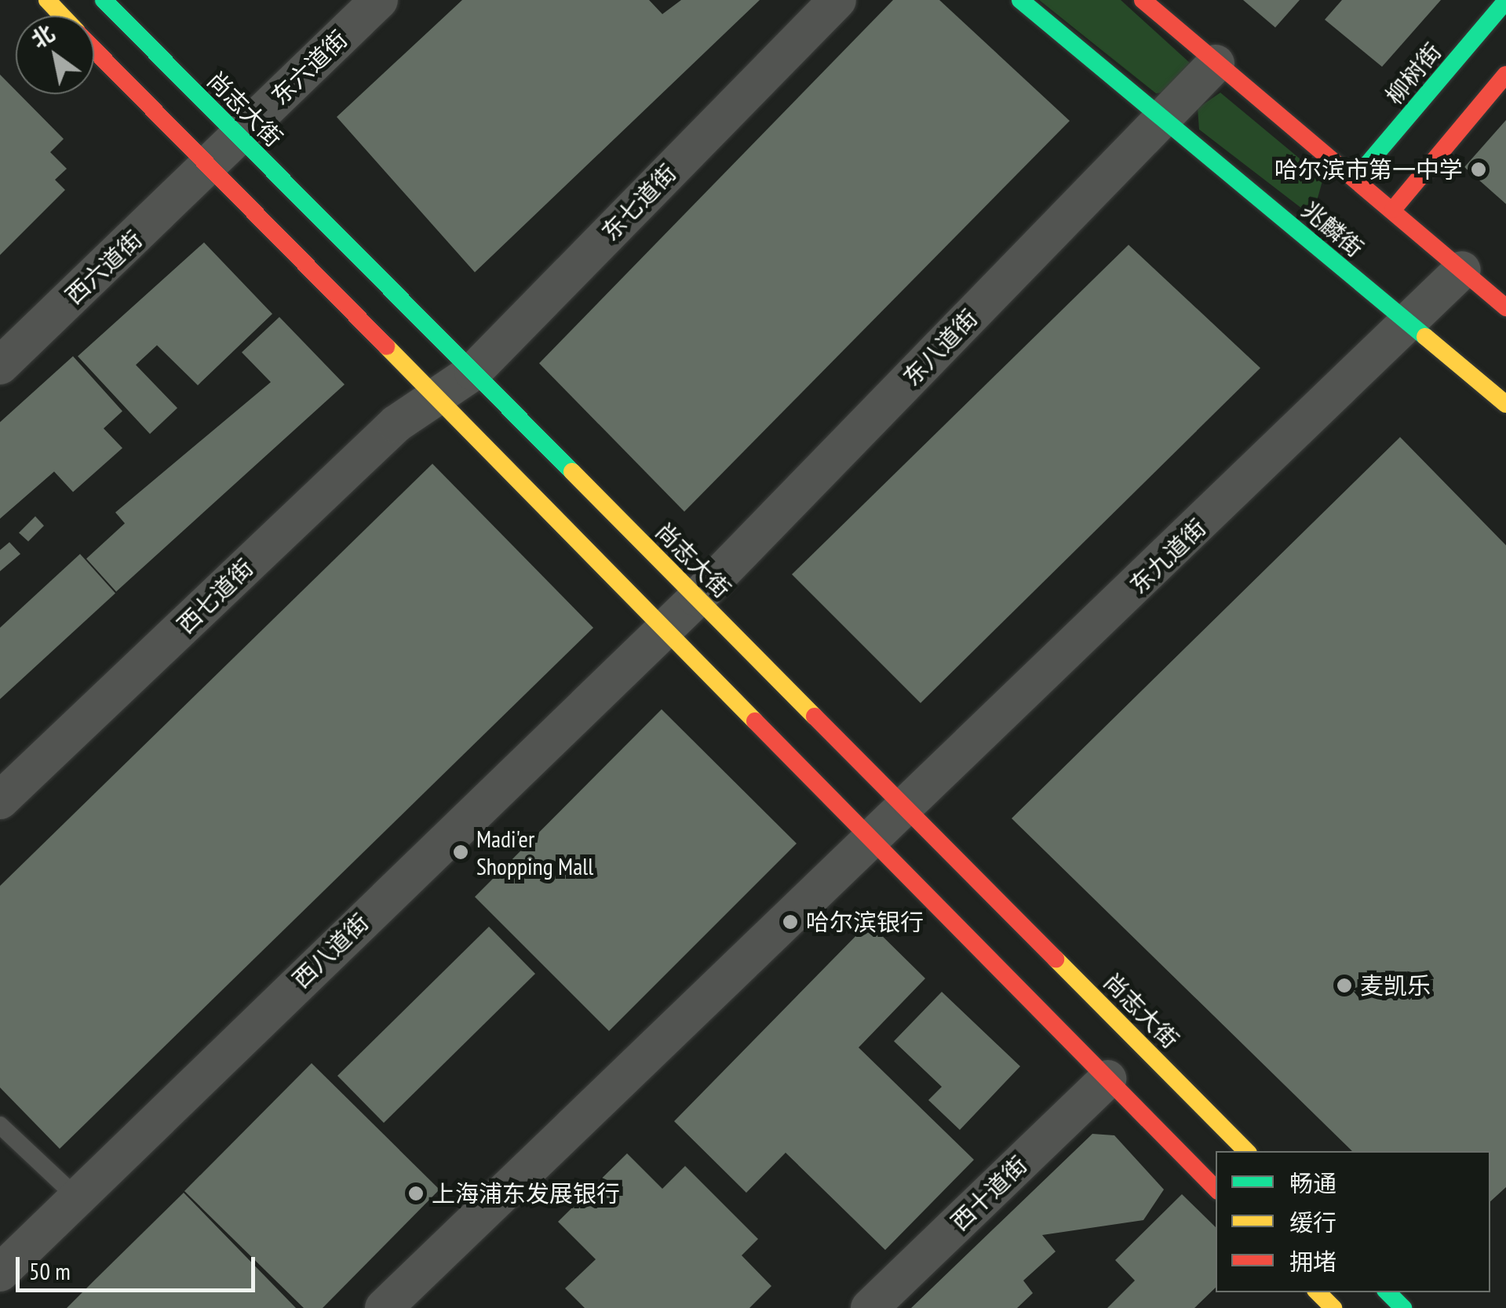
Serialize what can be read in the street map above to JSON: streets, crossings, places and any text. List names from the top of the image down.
{
  "streets": {
    "main road": ["柳树街", "尚志大街", "兆麟街"],
    "street": [
      "东六道街",
      "东七道街",
      "西六道街",
      "东八道街",
      "东九道街",
      "西七道街",
      "西八道街",
      "西十道街"
    ]
  },
  "crossings": [
    ["东六道街", "尚志大街"],
    ["东六道街", "西六道街"],
    ["尚志大街", "东七道街"],
    ["尚志大街", "东八道街"],
    ["尚志大街", "东九道街"],
    ["东七道街", "西七道街"],
    ["兆麟街", "东八道街"],
    ["兆麟街", "东九道街"],
    ["东八道街", "西八道街"]
  ],
  "places": [
    "哈尔滨市第一中学",
    "Madi'er Shopping Mall",
    "哈尔滨银行",
    "麦凯乐",
    "上海浦东发展银行"
  ],
  "legend": ["畅通", "缓行", "拥堵"],
  "scale_bar": "50 m",
  "north": "top left"
}
